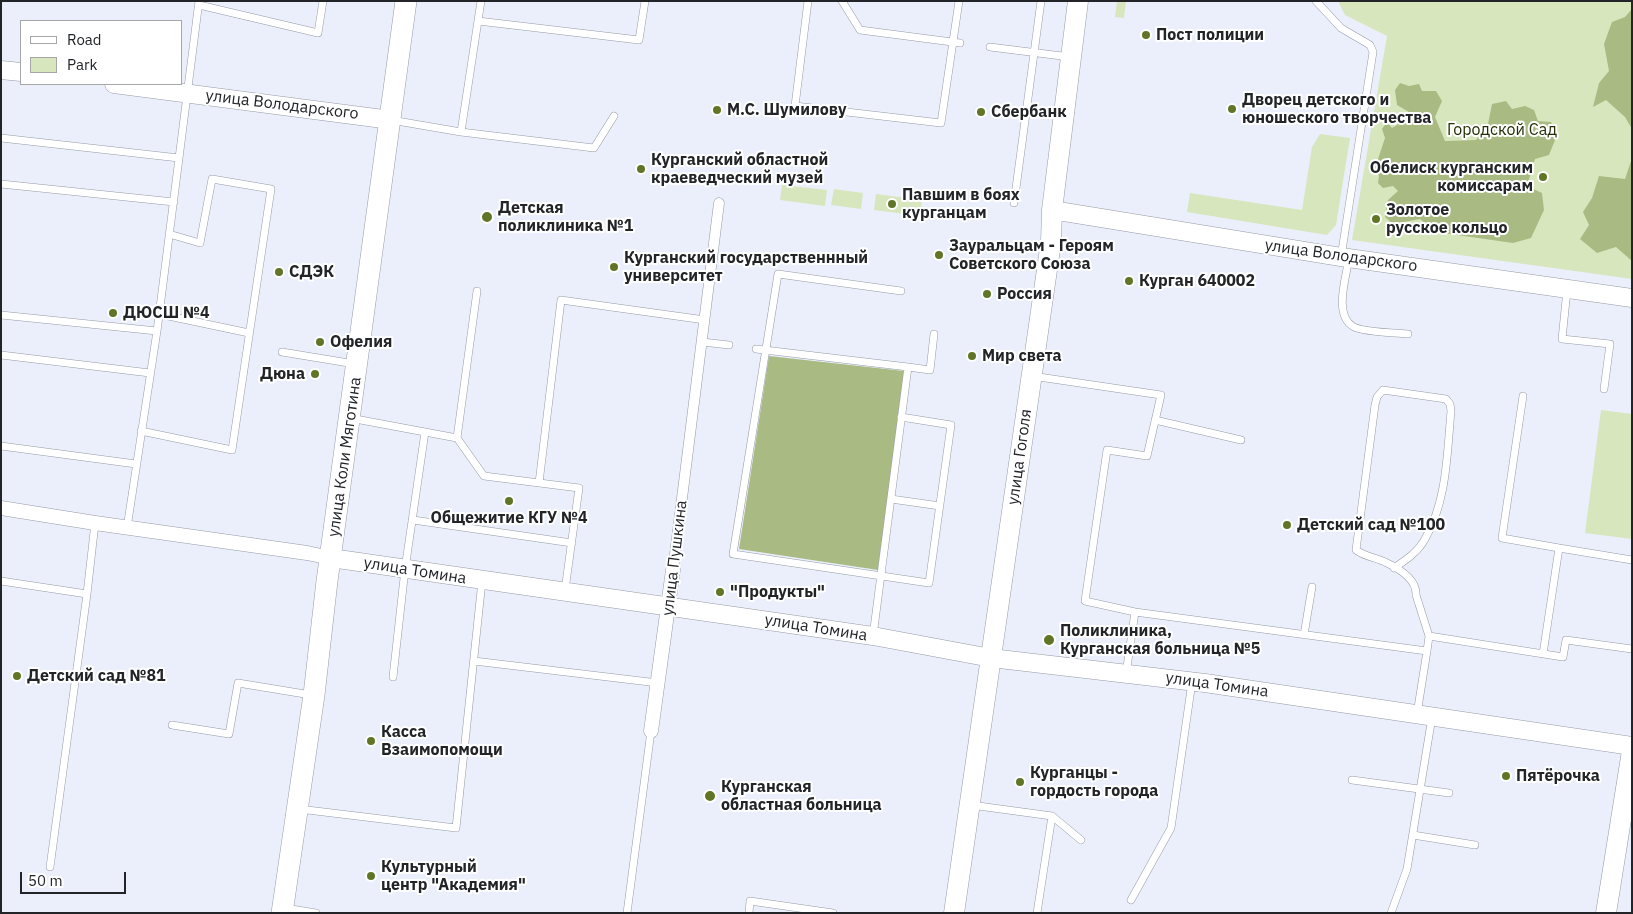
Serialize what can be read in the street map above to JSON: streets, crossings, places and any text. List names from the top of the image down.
{
  "streets": {
    "main road": ["улица Коли Мяготина", "улица Гоголя"],
    "street": ["улица Володарского", "улица Пушкина", "улица Томина"]
  },
  "crossings": [
    ["улица Володарского", "улица Коли Мяготина"],
    ["улица Володарского", "улица Гоголя"],
    ["улица Коли Мяготина", "улица Томина"],
    ["улица Гоголя", "улица Томина"],
    ["улица Пушкина", "улица Томина"]
  ],
  "parks": ["Городской Сад"],
  "places": [
    "Пост полиции",
    "Дворец детского и юношеского творчества",
    "М.С. Шумилову",
    "Сбербанк",
    "Курганский областной краеведческий музей",
    "Обелиск курганским комиссарам",
    "Павшим в боях курганцам",
    "Детская поликлиника №1",
    "Золотое русское кольцо",
    "Зауральцам - Героям Советского Союза",
    "Курганский государственнный университет",
    "СДЭК",
    "Курган 640002",
    "Россия",
    "ДЮСШ №4",
    "Офелия",
    "Мир света",
    "Дюна",
    "Общежитие КГУ №4",
    "Детский сад №100",
    "\"Продукты\"",
    "Поликлиника, Курганская больница №5",
    "Детский сад №81",
    "Касса Взаимопомощи",
    "Пятёрочка",
    "Курганцы - гордость города",
    "Курганская областная больница",
    "Культурный центр \"Академия\""
  ],
  "legend": ["Road", "Park"],
  "scale_bar": "50 m"
}
